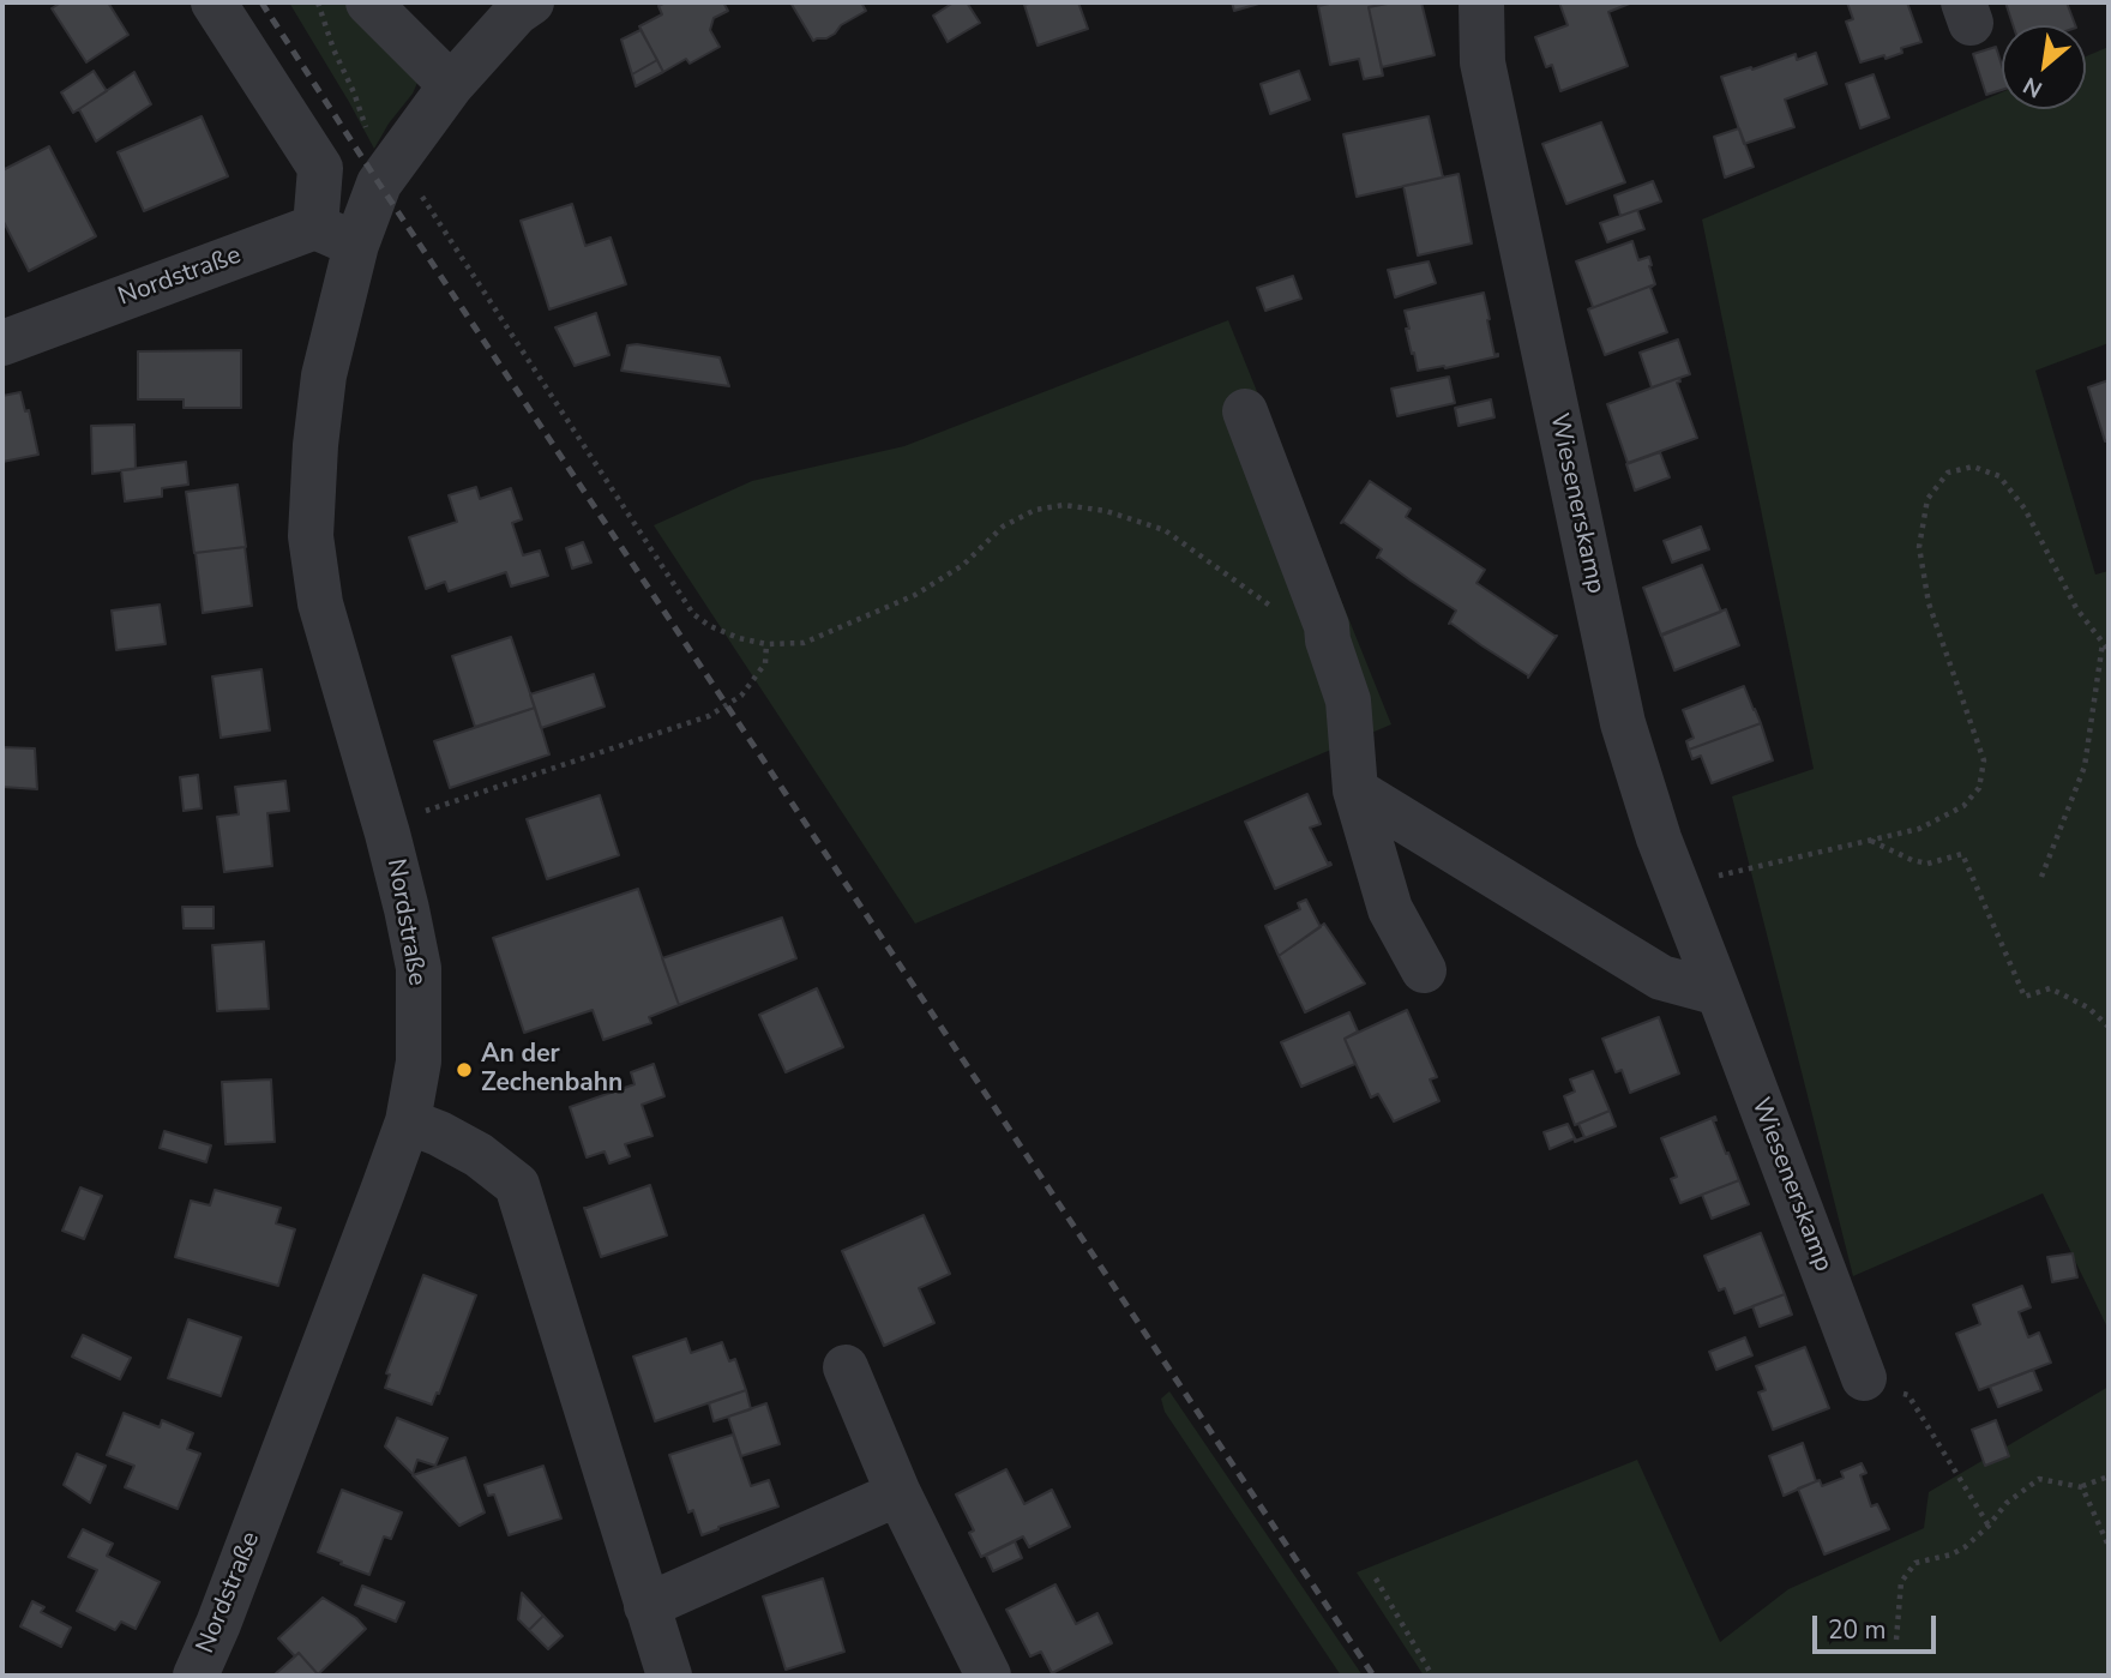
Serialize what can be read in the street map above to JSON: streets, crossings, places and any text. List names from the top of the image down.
{
  "streets": {
    "street": ["Nordstraße", "Wiesenerskamp"]
  },
  "places": ["An der Zechenbahn"],
  "scale_bar": "20 m",
  "north": "bottom left"
}
